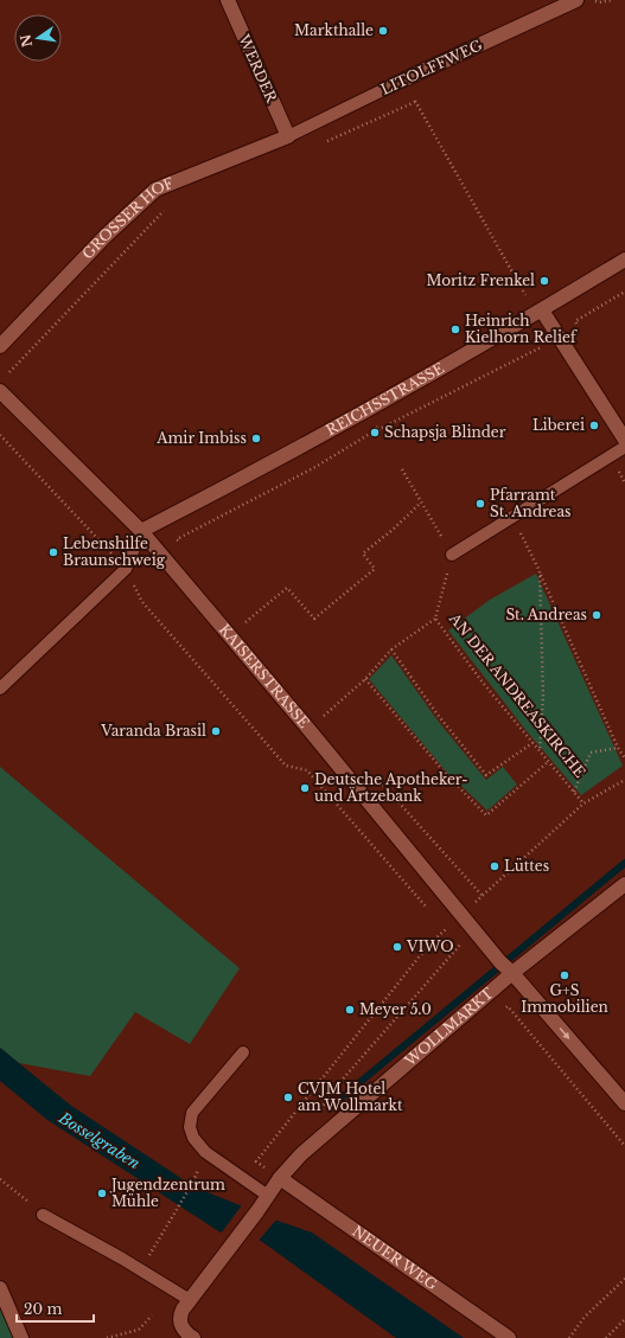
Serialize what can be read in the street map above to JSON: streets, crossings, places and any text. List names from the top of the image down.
{
  "streets": {
    "street": [
      "LITOLFFWEG",
      "WERDER",
      "GROSSER HOF",
      "REICHSSTRASSE",
      "KAISERSTRASSE",
      "WOLLMARKT",
      "NEUER WEG"
    ],
    "path": ["AN DER ANDREASKIRCHE"]
  },
  "crossings": [
    ["LITOLFFWEG", "WERDER"],
    ["LITOLFFWEG", "GROSSER HOF"],
    ["WERDER", "GROSSER HOF"],
    ["REICHSSTRASSE", "KAISERSTRASSE"],
    ["KAISERSTRASSE", "WOLLMARKT"],
    ["WOLLMARKT", "NEUER WEG"]
  ],
  "water": ["Bosselgraben"],
  "places": [
    "Markthalle",
    "Moritz Frenkel",
    "Heinrich Kielhorn Relief",
    "Liberei",
    "Schapsja Blinder",
    "Amir Imbiss",
    "Pfarramt St. Andreas",
    "Lebenshilfe Braunschweig",
    "St. Andreas",
    "Varanda Brasil",
    "Deutsche Apotheker- und Ärtzebank",
    "Lüttes",
    "VIWO",
    "G+S Immobilien",
    "Meyer 5.0",
    "CVJM Hotel am Wollmarkt",
    "Jugendzentrum Mühle"
  ],
  "scale_bar": "20 m",
  "north": "left"
}
